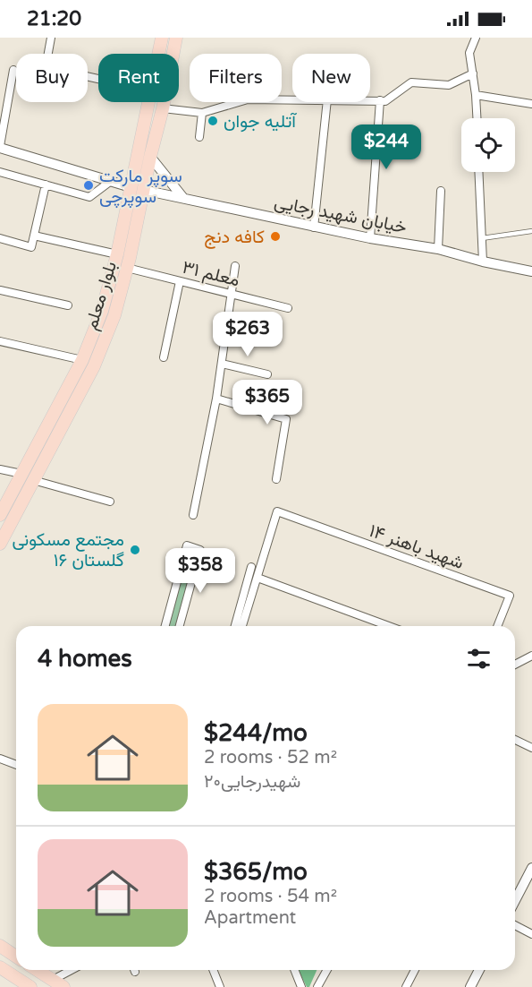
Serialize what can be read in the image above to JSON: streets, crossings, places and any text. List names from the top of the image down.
{
  "streets": {
    "main road": ["بلوار معلم"],
    "street": ["خیابان شهید رجایی", "معلم ۳۱", "شهید باهنر ۱۴"]
  },
  "crossings": [
    ["خیابان شهید رجایی", "بلوار معلم"],
    ["معلم ۳۱", "بلوار معلم"]
  ],
  "places": [
    "آتلیه جوان",
    "سوپر مارکت سوپرچی",
    "کافه دنج",
    "مجتمع مسکونی گلستان ۱۶"
  ],
  "page": {
    "status": "21:20",
    "chip": [
      "Buy",
      "Rent",
      "Filters",
      "New"
    ],
    "price": [
      "$244",
      "$263",
      "$365",
      "$358"
    ],
    "heading": "4 homes",
    "list": [
      {
        "name": "$244/mo",
        "note": "2 rooms · 52 m² · شهیدرجایی۲۰"
      },
      {
        "name": "$365/mo",
        "note": "2 rooms · 54 m² · Apartment"
      }
    ]
  }
}
